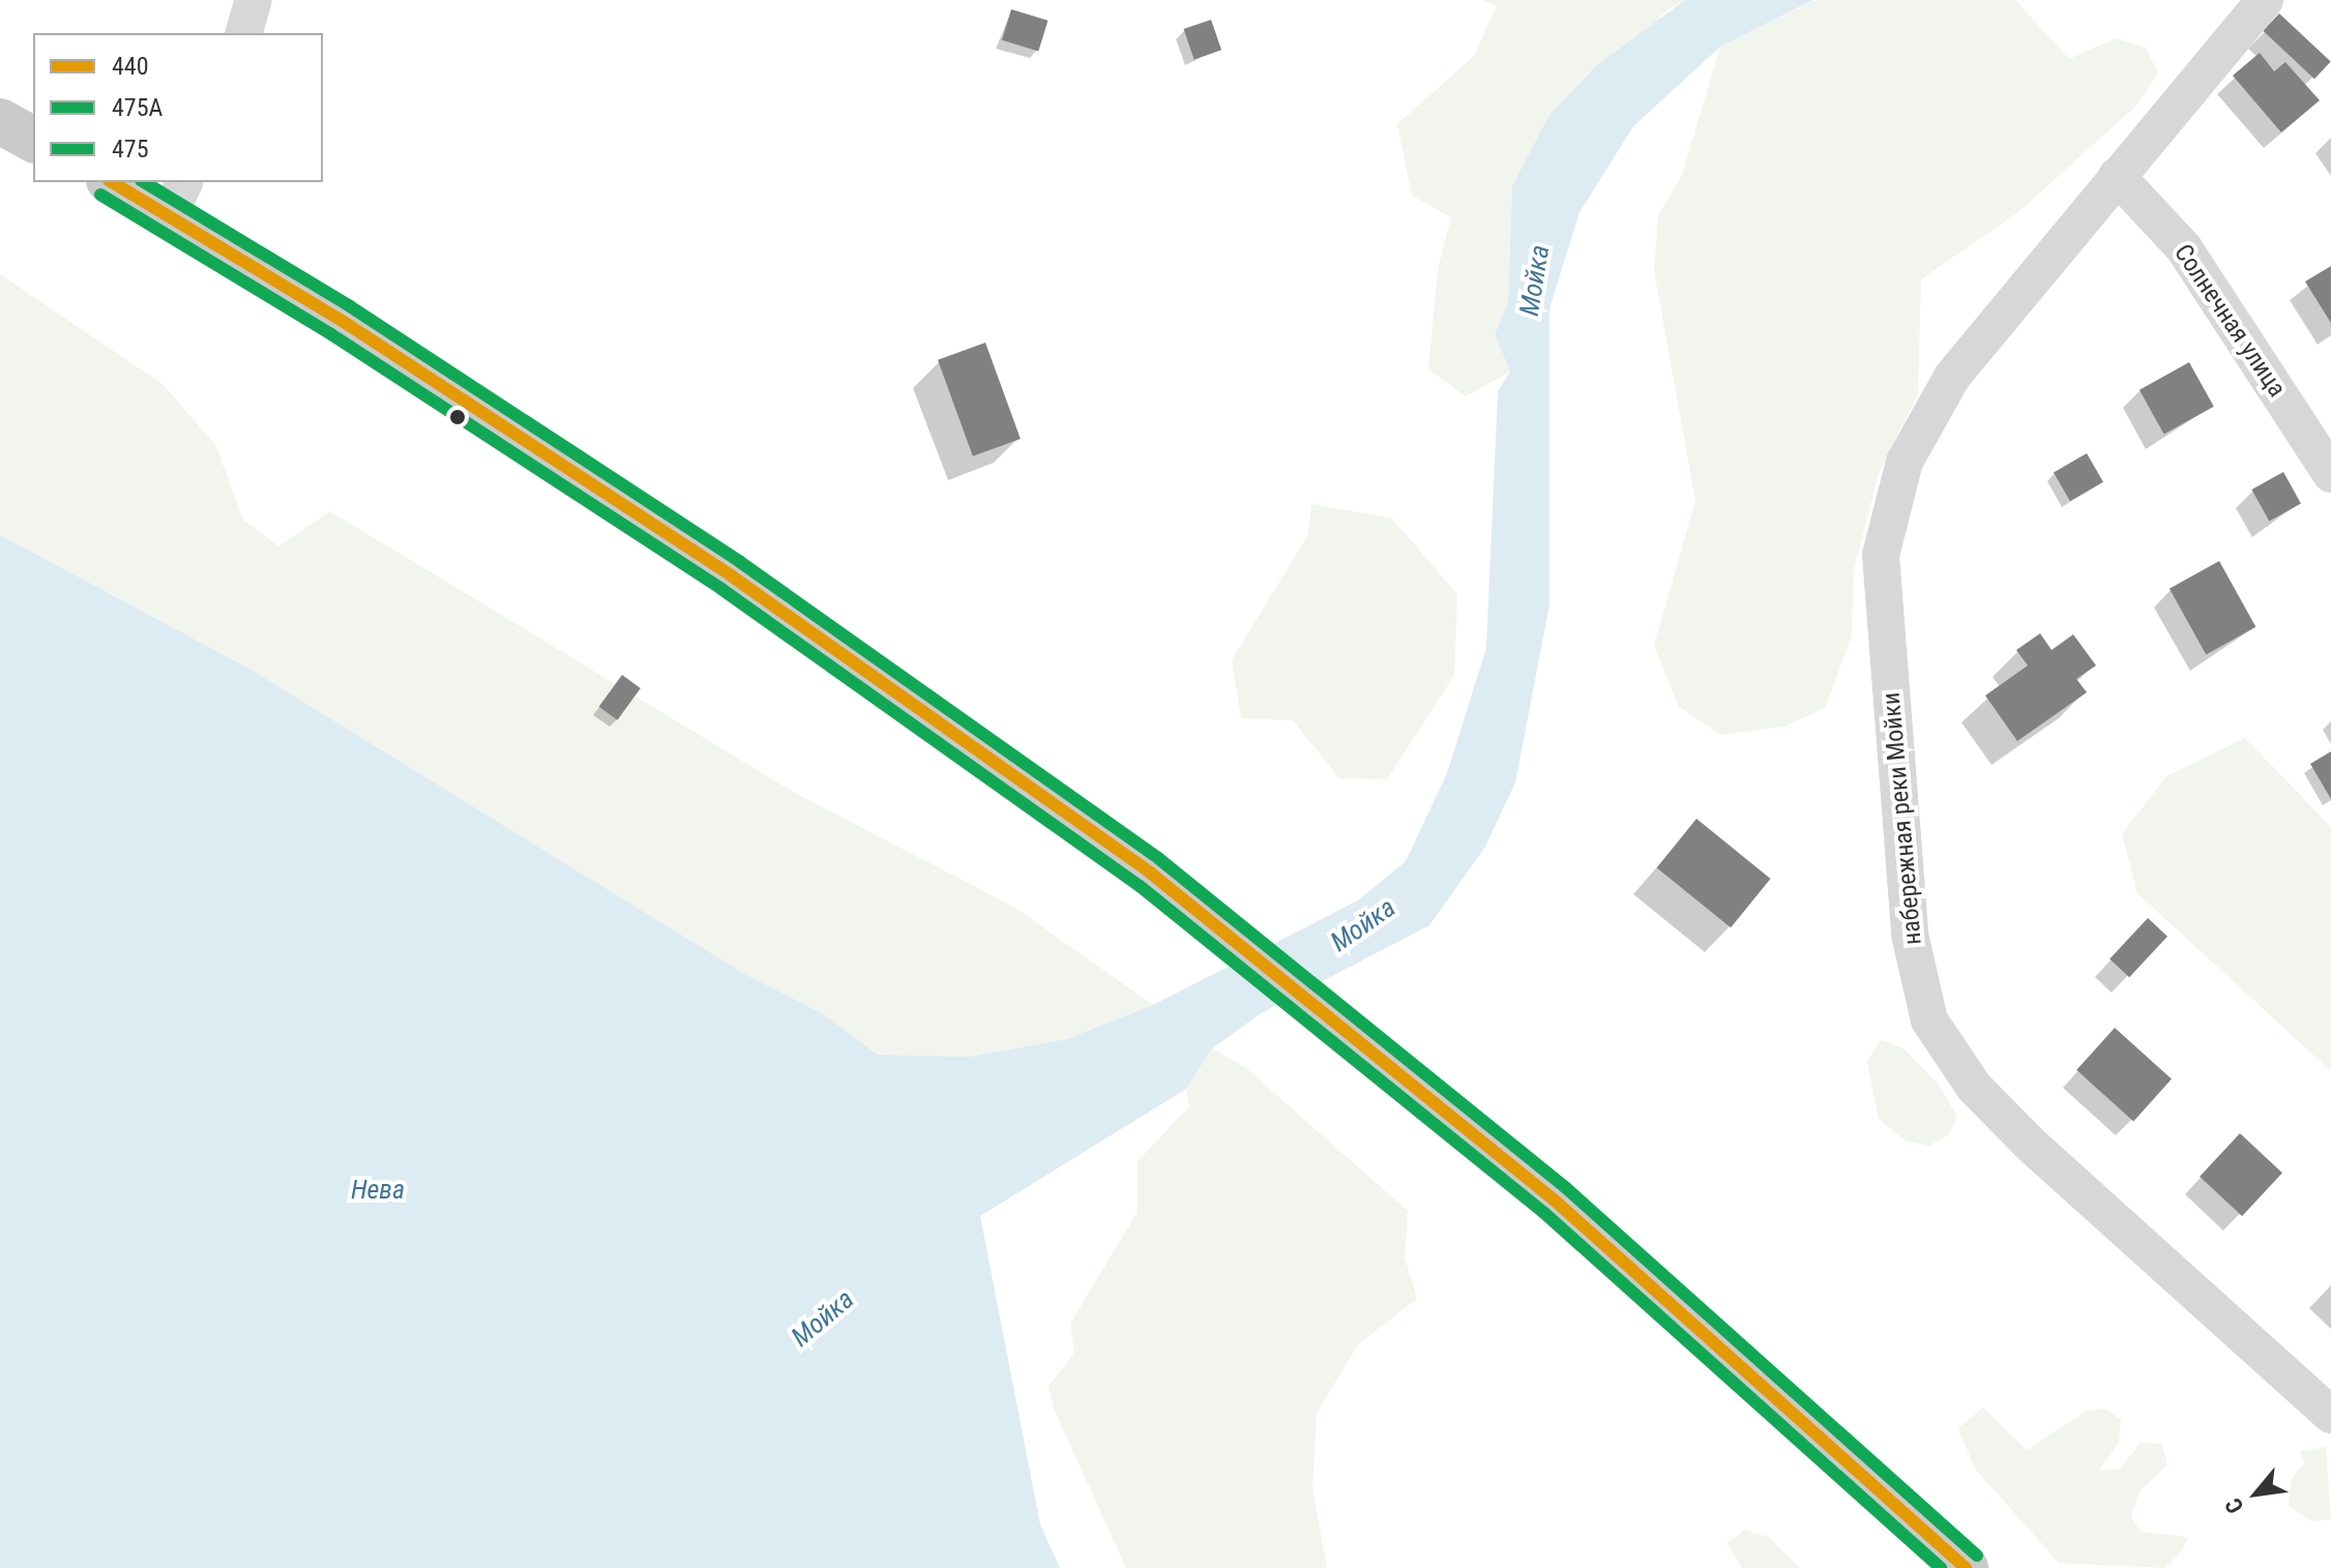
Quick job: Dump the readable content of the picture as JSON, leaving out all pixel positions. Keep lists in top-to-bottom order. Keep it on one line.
{"streets":{"street":["Солнечная улица","набережная реки Мойки"]},"crossings":[["Солнечная улица","набережная реки Мойки"]],"water":["Мойка","Нева"],"lines":["transit line 440","transit line 475","transit line 475А"],"legend":["440","475А","475"],"north":"bottom left"}
